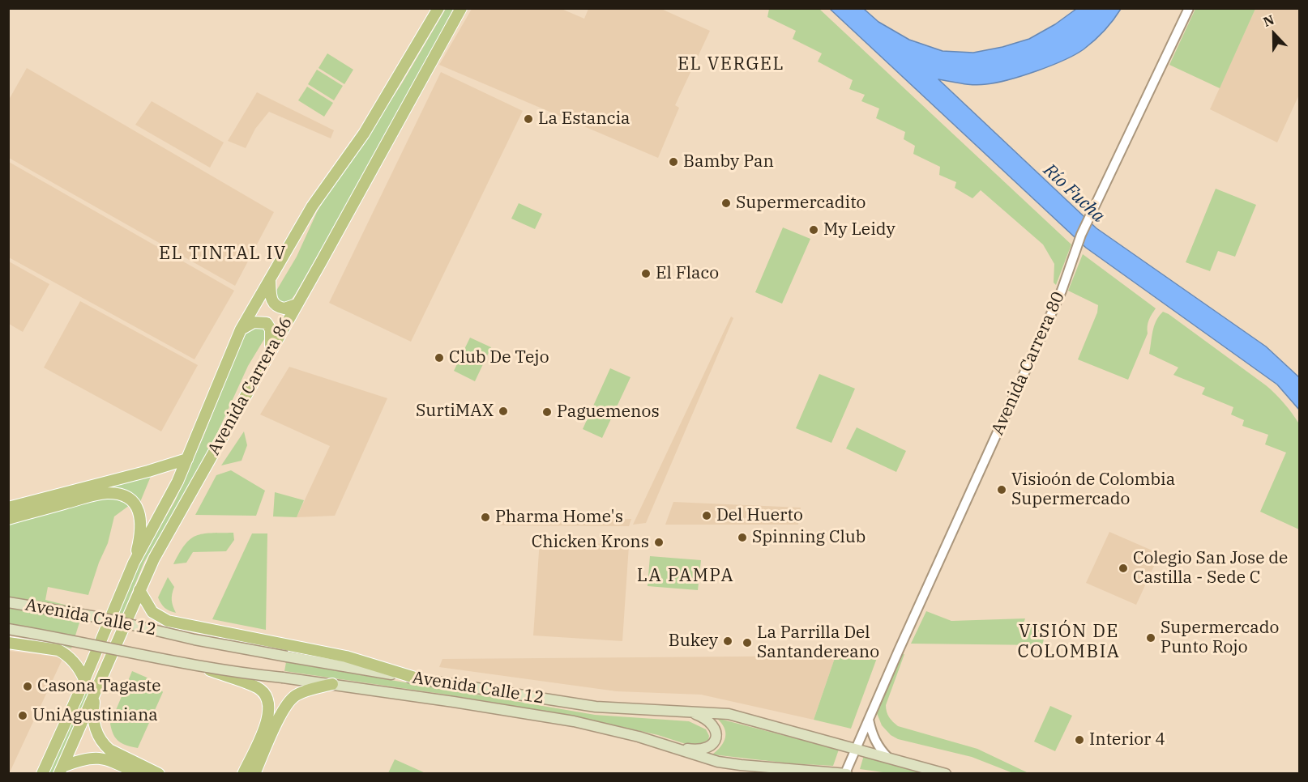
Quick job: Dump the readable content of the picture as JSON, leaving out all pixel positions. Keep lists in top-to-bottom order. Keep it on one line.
{"streets":{"main road":["Avenida Carrera 86","Avenida Calle 12"],"street":["Avenida Carrera 80"]},"crossings":[["Avenida Carrera 80","Avenida Calle 12"]],"districts":["EL VERGEL","EL TINTAL IV","LA PAMPA","VISIÓN DE COLOMBIA"],"water":["Río Fucha"],"places":["La Estancia","Bamby Pan","Supermercadito","My Leidy","El Flaco","Club De Tejo","SurtiMAX","Paguemenos","Visioón de Colombia Supermercado","Del Huerto","Pharma Home's","Spinning Club","Chicken Krons","Colegio San Jose de Castilla - Sede C","Supermercado Punto Rojo","Bukey","La Parrilla Del Santandereano","Casona Tagaste","UniAgustiniana","Interior 4"],"north":"top"}
